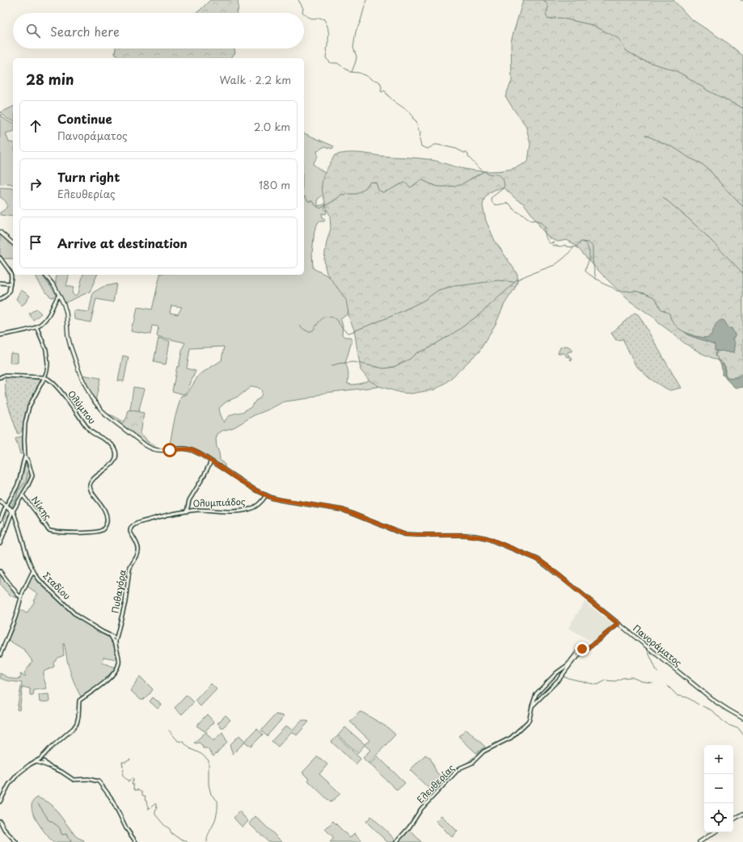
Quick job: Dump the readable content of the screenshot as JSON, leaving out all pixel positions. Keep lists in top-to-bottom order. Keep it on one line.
{"streets":{"main road":["Πανοράματος"],"street":["Ολύμπου","Ολυμπιάδος","Νίκης","Σταδίου","Πυθαγόρα","Ελευθερίας"]},"crossings":[["Ολύμπου","Νίκης"],["Ολυμπιάδος","Πυθαγόρα"],["Ολυμπιάδος","Πανοράματος"],["Σταδίου","Πυθαγόρα"],["Πανοράματος","Ελευθερίας"]],"page":{"search":"Search here","heading":["28 min","Walk · 2.2 km"],"list":[["Continue","Πανοράματος","2.0 km"],["Turn right","Ελευθερίας","180 m"],"Arrive at destination"],"map_buttons":["+","−"]}}
